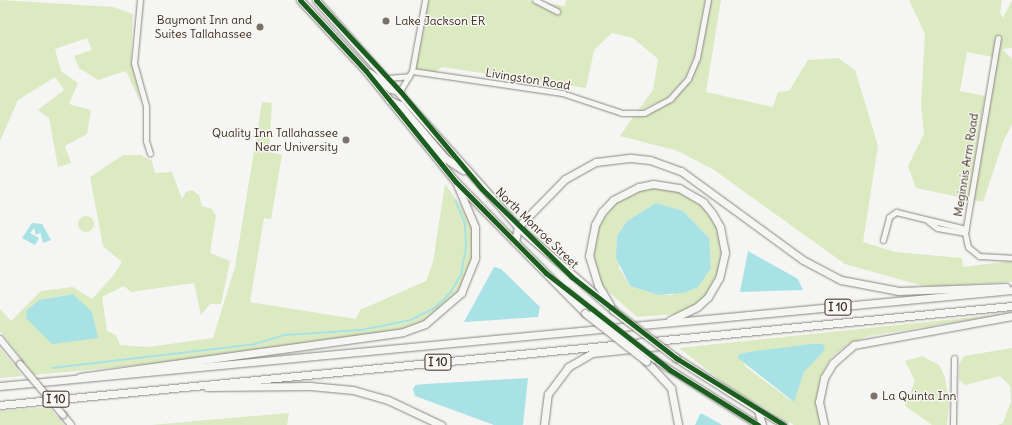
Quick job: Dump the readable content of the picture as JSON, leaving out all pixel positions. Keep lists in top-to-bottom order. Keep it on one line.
{"streets":{"highway":["North Monroe Street","I 10"],"street":["Livingston Road","Meginnis Arm Road"]},"places":["Lake Jackson ER","Baymont Inn and Suites Tallahassee","Quality Inn Tallahassee Near University","La Quinta Inn"]}
